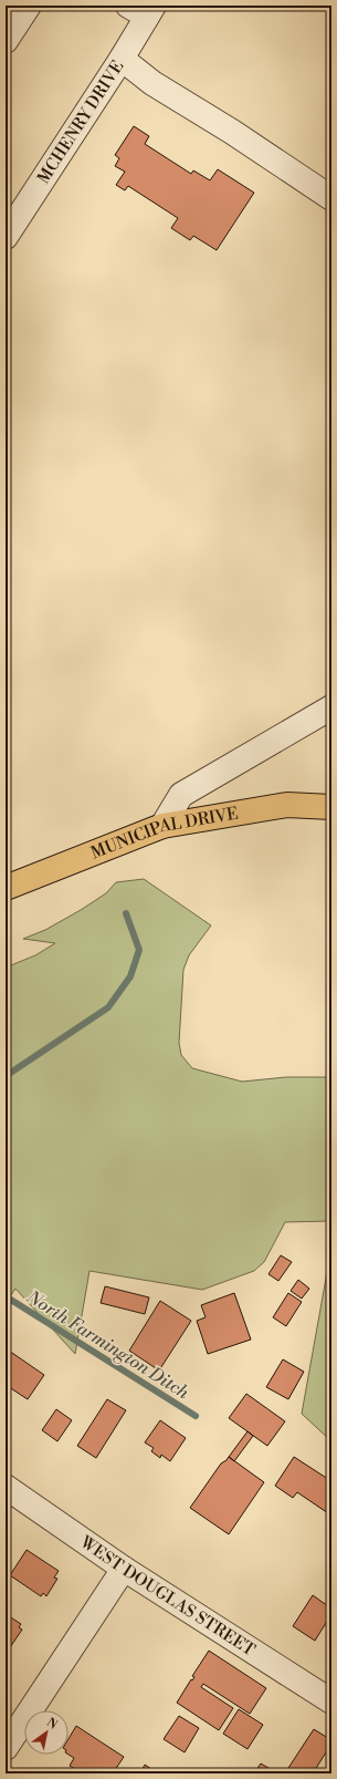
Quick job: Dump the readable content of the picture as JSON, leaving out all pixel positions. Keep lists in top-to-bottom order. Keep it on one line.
{"streets":{"main road":["MUNICIPAL DRIVE"],"street":["MCHENRY DRIVE","WEST DOUGLAS STREET"]},"water":["North Farmington Ditch"],"north":"top right"}
